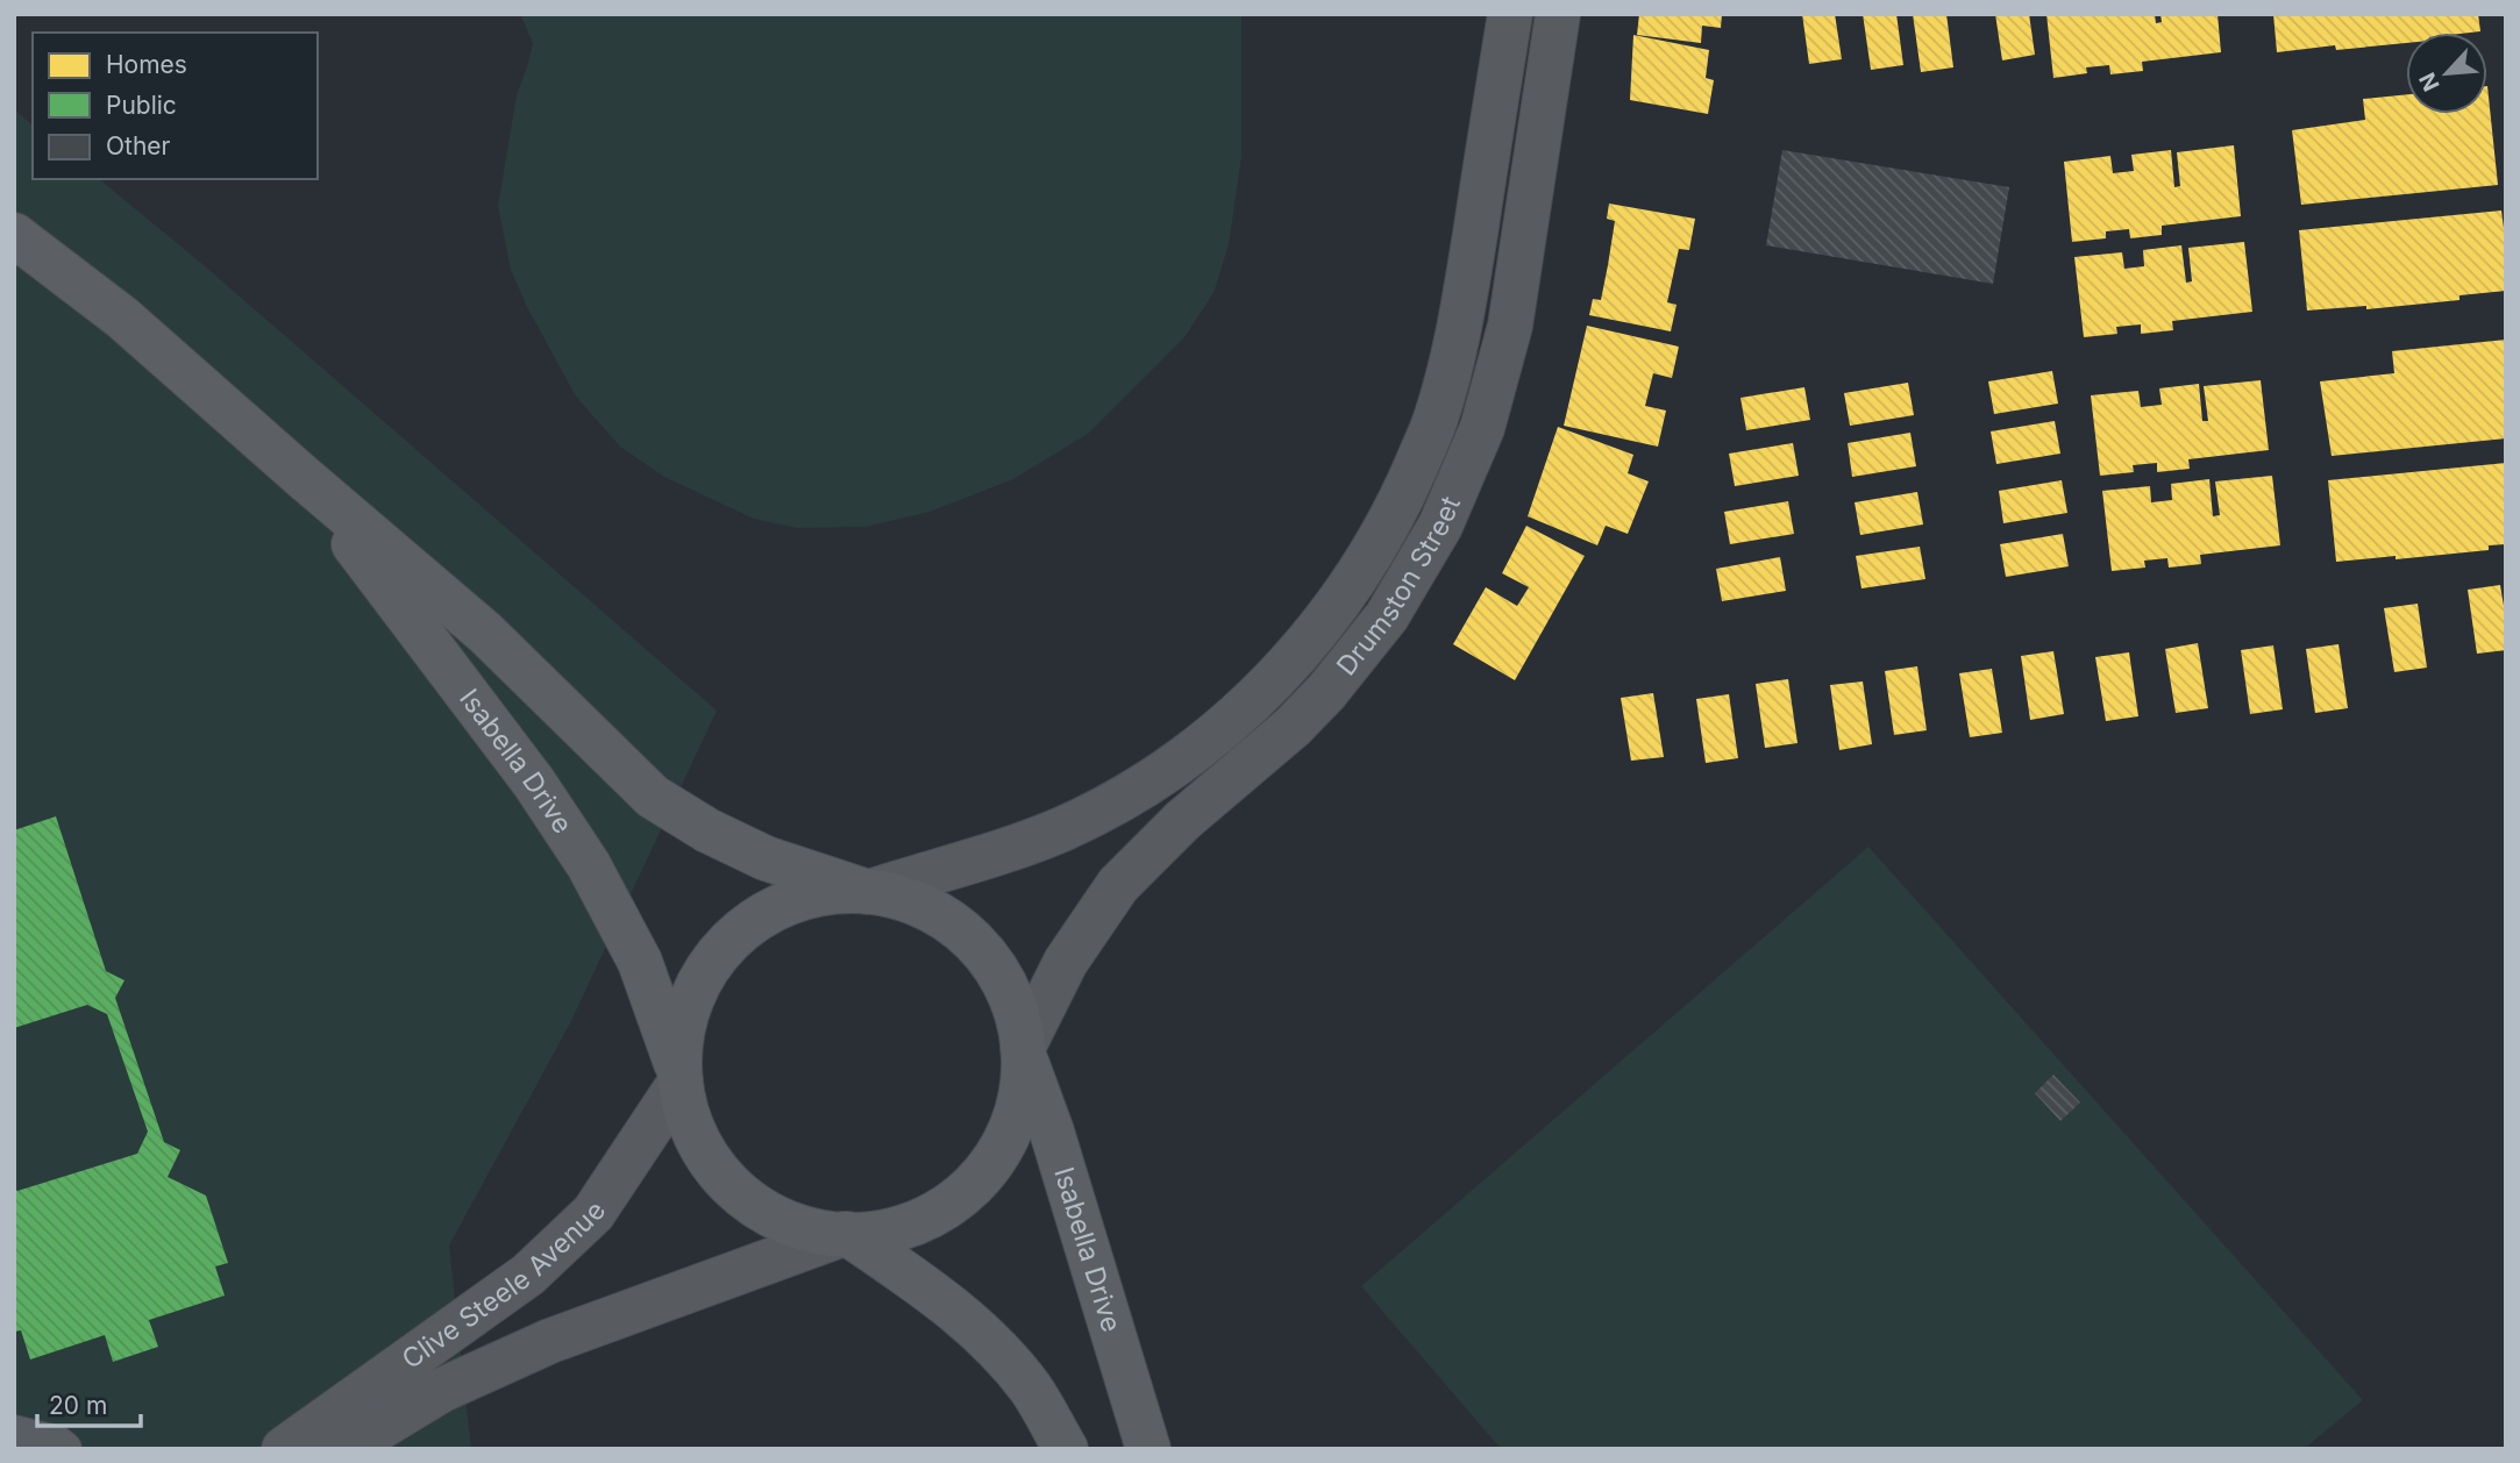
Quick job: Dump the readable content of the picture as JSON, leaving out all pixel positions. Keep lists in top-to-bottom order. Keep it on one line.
{"streets":{"main road":["Isabella Drive"],"street":["Drumston Street","Clive Steele Avenue"]},"crossings":[["Drumston Street","Isabella Drive"],["Isabella Drive","Clive Steele Avenue"]],"legend":["Homes","Public","Other"],"scale_bar":"20 m","north":"bottom left"}
